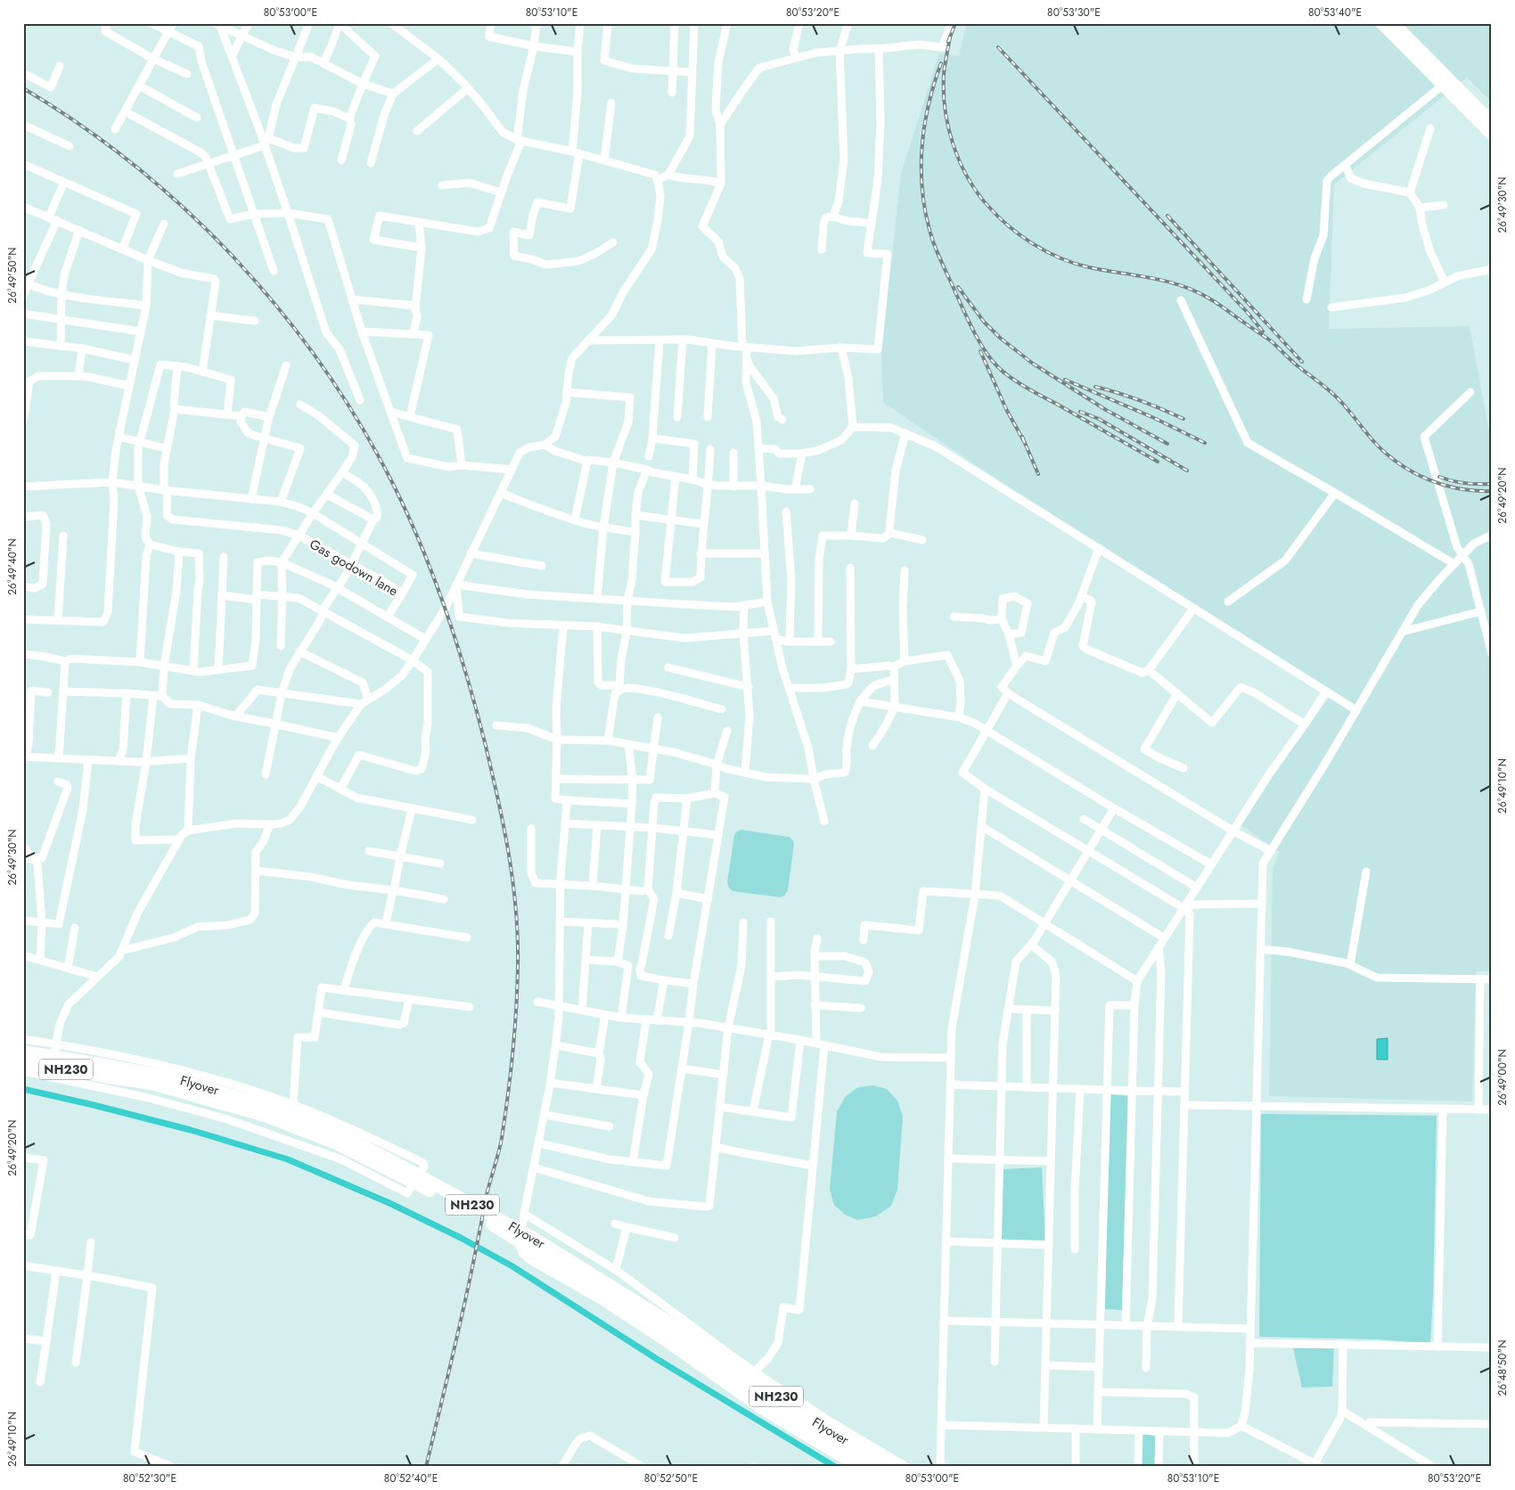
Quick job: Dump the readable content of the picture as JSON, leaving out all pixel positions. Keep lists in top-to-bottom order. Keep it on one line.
{"streets":{"highway":["NH230","Flyover"],"street":["Gas godown lane"]},"crossings":[["NH230","Flyover"]],"coordinates":["80°53'00\"E","80°53'10\"E","80°53'20\"E","80°53'30\"E","80°53'40\"E","26°49'30\"N","26°49'50\"N","26°49'20\"N","26°49'40\"N","26°49'10\"N","26°49'00\"N","26°48'50\"N","80°52'30\"E","80°52'40\"E","80°52'50\"E"]}
